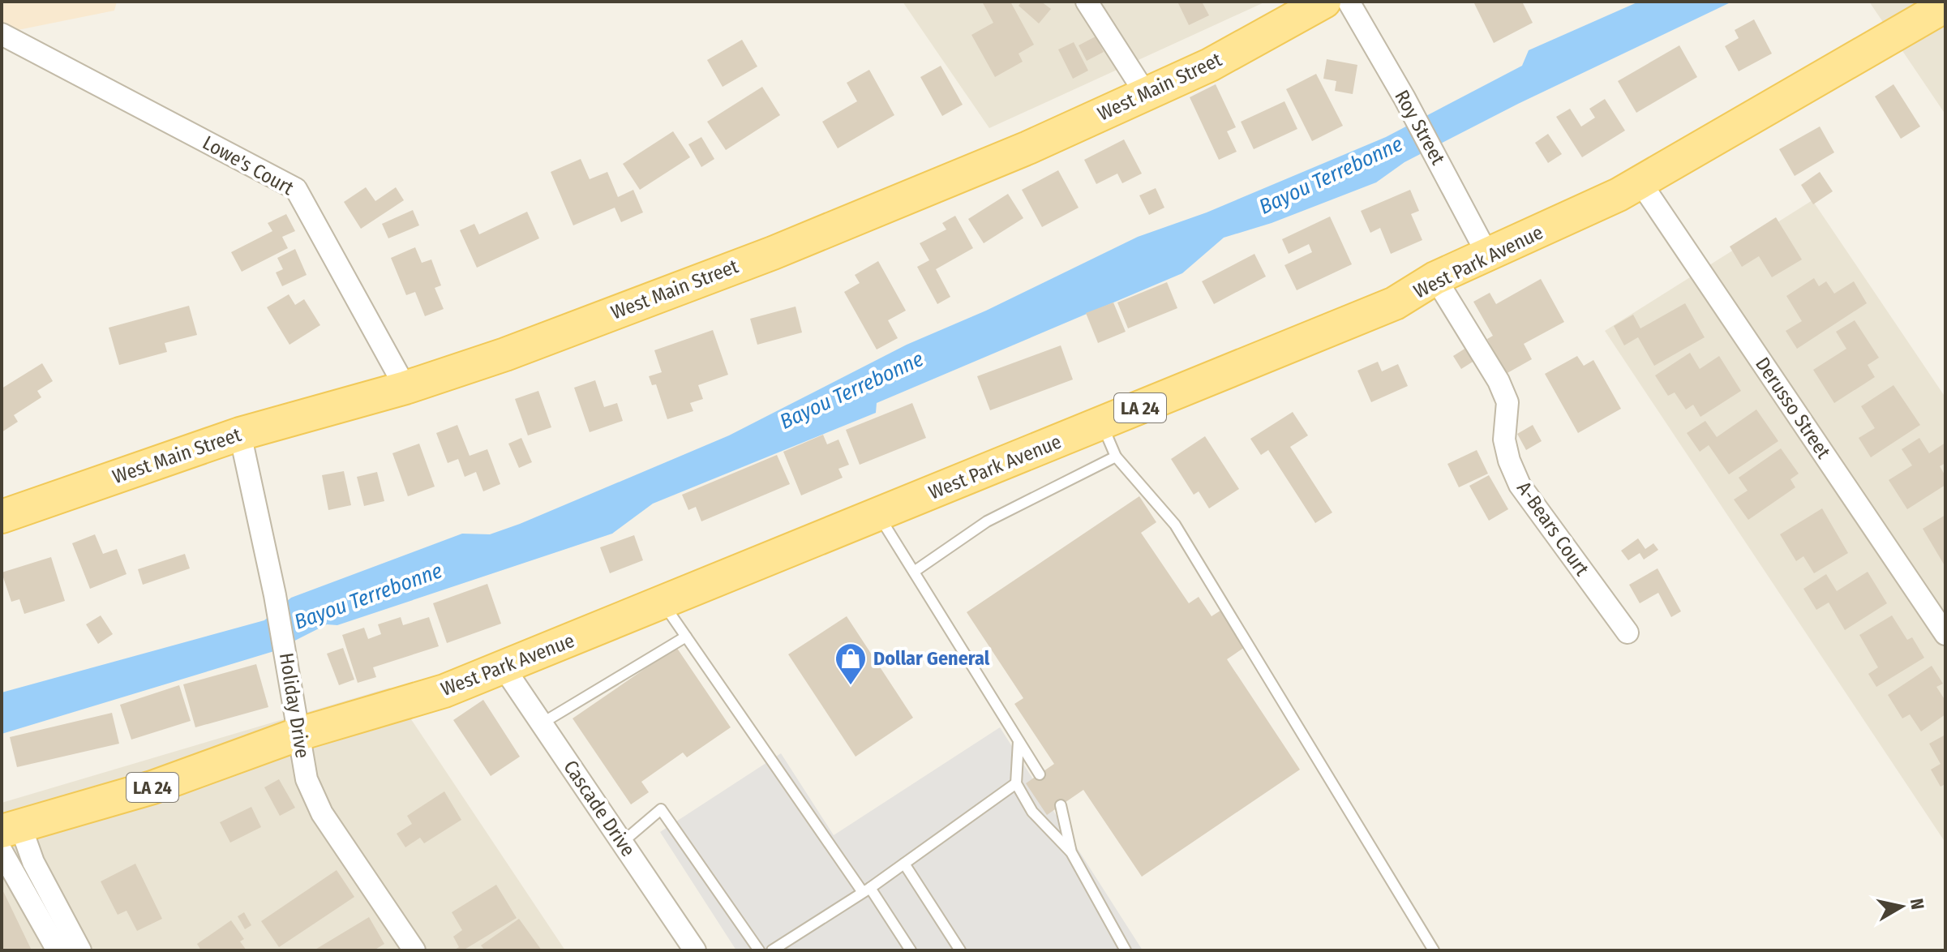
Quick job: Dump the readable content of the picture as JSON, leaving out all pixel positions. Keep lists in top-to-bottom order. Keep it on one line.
{"streets":{"main road":["West Main Street","West Park Avenue","LA 24"],"street":["Roy Street","Lowe's Court","Derusso Street","A-Bears Court","Holiday Drive","Cascade Drive"]},"crossings":[["West Main Street","Lowe's Court"],["West Main Street","Holiday Drive"],["Roy Street","West Park Avenue"],["West Park Avenue","Derusso Street"],["West Park Avenue","A-Bears Court"],["West Park Avenue","Holiday Drive"],["West Park Avenue","Cascade Drive"]],"water":["Bayou Terrebonne"],"places":{"shop":["Dollar General"]},"north":"right"}
